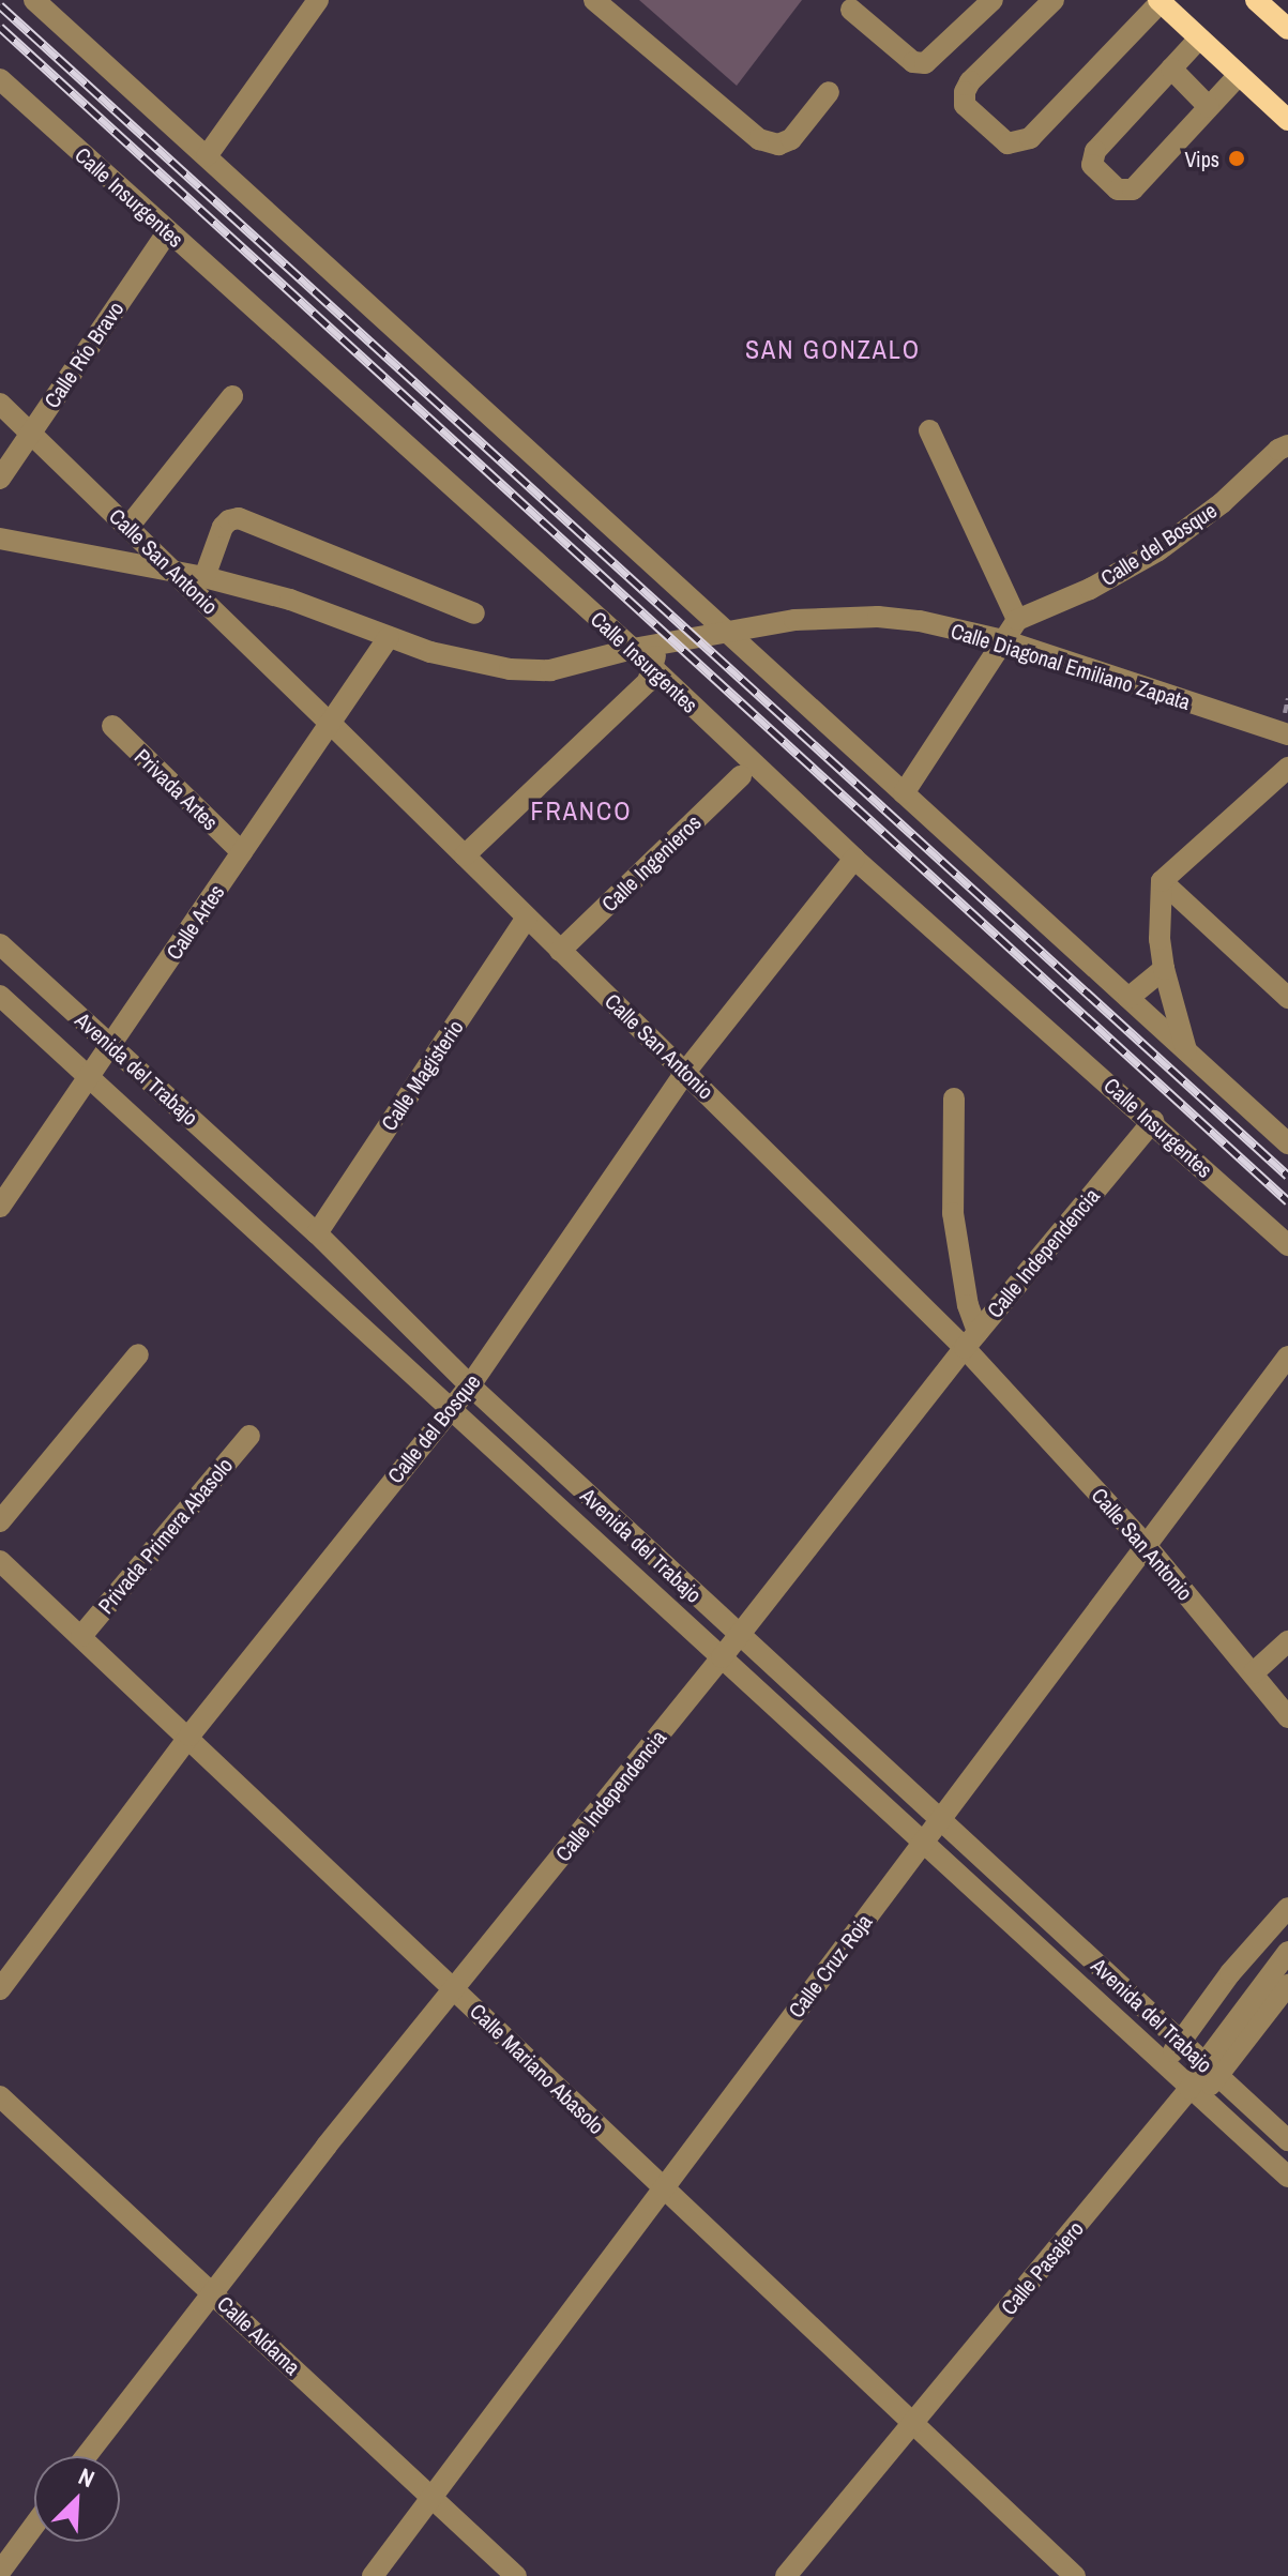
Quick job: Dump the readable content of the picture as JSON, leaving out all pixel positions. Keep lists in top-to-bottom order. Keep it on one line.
{"streets":{"street":["Calle Insurgentes","Calle Río Bravo","Calle del Bosque","Calle San Antonio","Calle Diagonal Emiliano Zapata","Privada Artes","Calle Ingenieros","Calle Artes","Avenida del Trabajo","Calle Magisterio","Calle Independencia","Privada Primera Abasolo","Calle Cruz Roja","Calle Mariano Abasolo","Calle Pasajero","Calle Aldama"]},"crossings":[["Calle Insurgentes","Calle Río Bravo"],["Calle Insurgentes","Calle del Bosque"],["Calle Insurgentes","Calle Diagonal Emiliano Zapata"],["Calle Insurgentes","Calle Independencia"],["Calle Río Bravo","Calle San Antonio"],["Calle del Bosque","Calle San Antonio"],["Calle del Bosque","Avenida del Trabajo"],["Calle del Bosque","Calle Mariano Abasolo"],["Calle San Antonio","Calle Diagonal Emiliano Zapata"],["Calle San Antonio","Calle Ingenieros"],["Calle San Antonio","Calle Artes"],["Calle San Antonio","Calle Magisterio"],["Calle San Antonio","Calle Independencia"],["Calle San Antonio","Calle Cruz Roja"],["Calle Diagonal Emiliano Zapata","Calle Artes"],["Privada Artes","Calle Artes"],["Calle Artes","Avenida del Trabajo"],["Avenida del Trabajo","Calle Magisterio"],["Avenida del Trabajo","Calle Independencia"],["Avenida del Trabajo","Calle Cruz Roja"],["Avenida del Trabajo","Calle Pasajero"],["Calle Independencia","Calle Mariano Abasolo"],["Calle Independencia","Calle Aldama"],["Privada Primera Abasolo","Calle Mariano Abasolo"],["Calle Cruz Roja","Calle Mariano Abasolo"],["Calle Cruz Roja","Calle Aldama"],["Calle Mariano Abasolo","Calle Pasajero"]],"districts":["SAN GONZALO","FRANCO"],"places":["Vips"],"north":"top right"}
